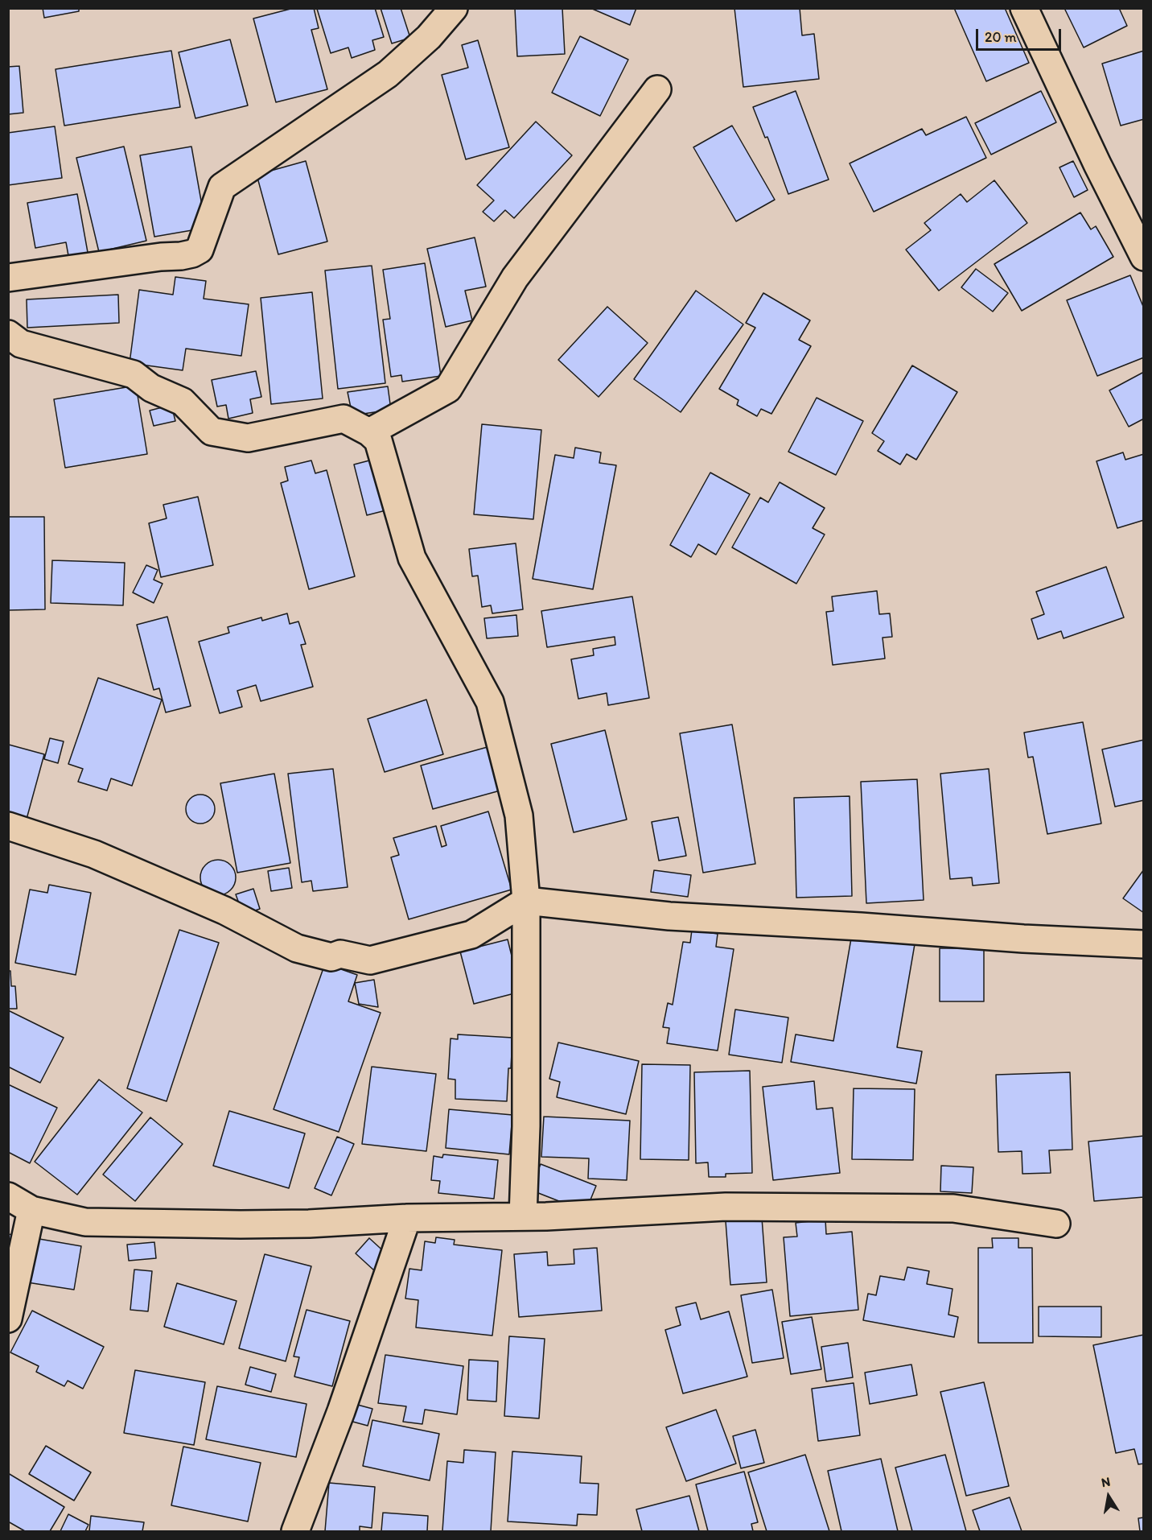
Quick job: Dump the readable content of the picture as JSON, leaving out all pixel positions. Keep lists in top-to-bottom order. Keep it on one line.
{"scale_bar":"20 m","north":"top"}
